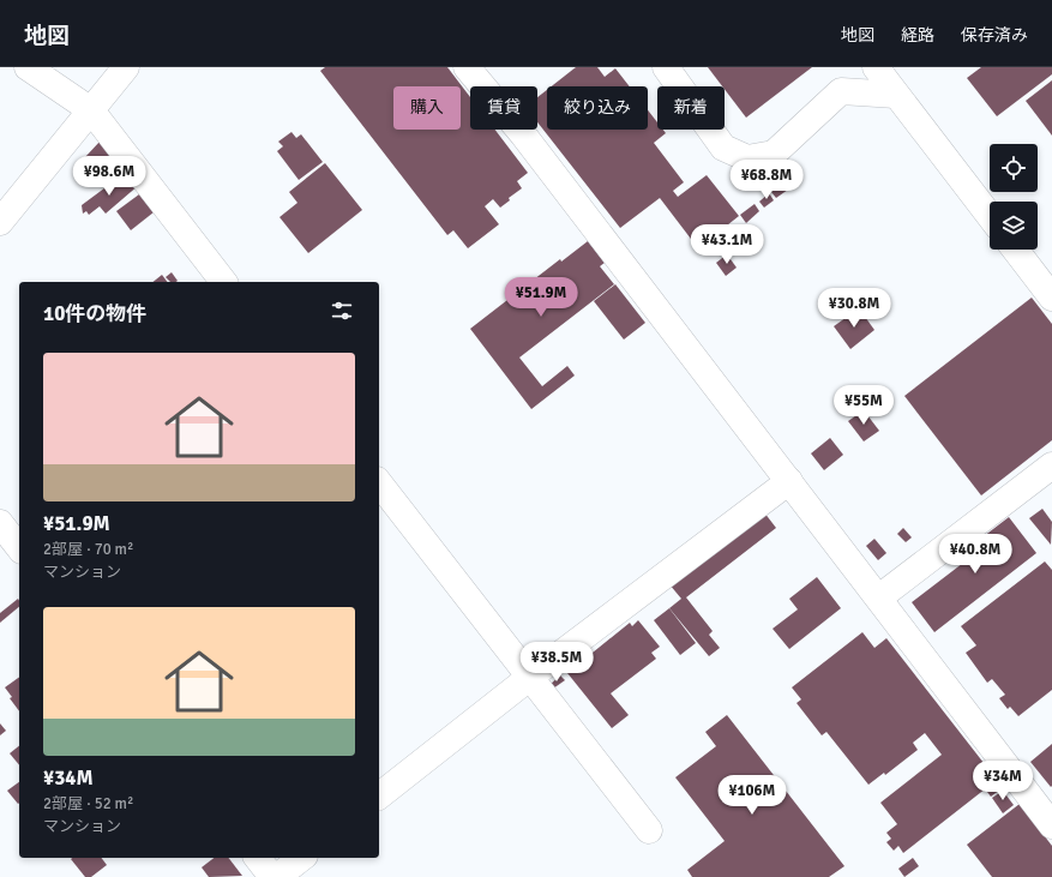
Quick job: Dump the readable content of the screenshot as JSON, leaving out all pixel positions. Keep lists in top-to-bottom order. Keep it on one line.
{"page":{"header":"地図","nav":["地図","経路","保存済み"],"chip":["購入","賃貸","絞り込み","新着"],"price":["¥98.6M","¥68.8M","¥43.1M","¥51.9M","¥30.8M","¥55M","¥40.8M","¥38.5M","¥34M","¥106M"],"heading":"10件の物件","list":[{"name":"¥51.9M","note":"2部屋 · 70 m² · マンション"},{"name":"¥34M","note":"2部屋 · 52 m² · マンション"}]}}
